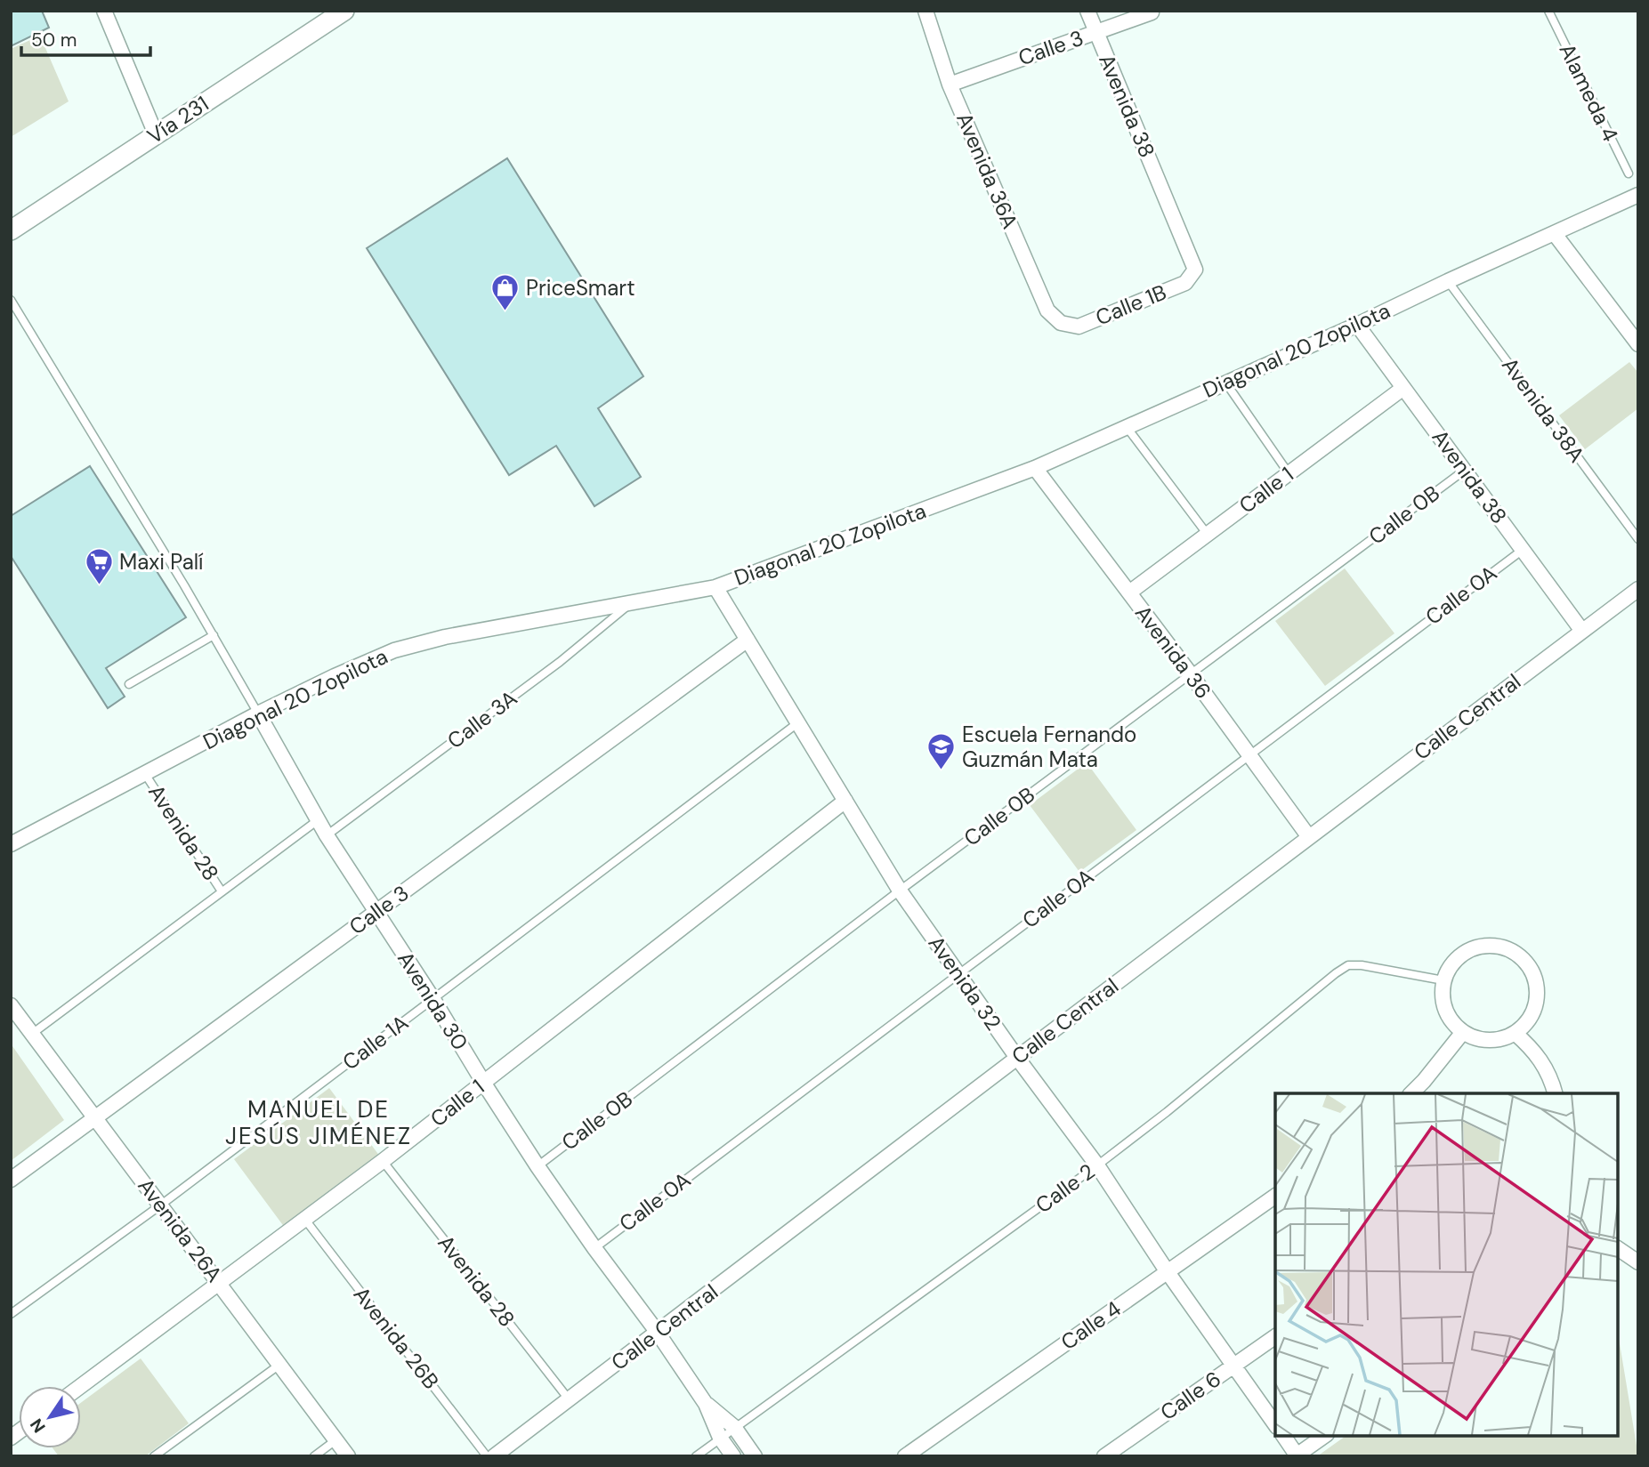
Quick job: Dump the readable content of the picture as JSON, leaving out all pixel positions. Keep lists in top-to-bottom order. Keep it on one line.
{"streets":{"main road":["Vía 231"],"street":["Calle 3","Avenida 38","Avenida 36A","Calle 1B","Diagonal 20 Zopilota","Calle 1","Avenida 36","Calle Central","Avenida 32","Avenida 30","Avenida 26A","Calle 4","Calle 6"],"lane":["Alameda 4","Avenida 38A","Calle 0B","Calle 0A","Calle 3A","Avenida 28","Calle 1A","Calle 2","Avenida 26B"]},"crossings":[["Calle 3","Avenida 38"],["Calle 3","Avenida 36A"],["Calle 3","Avenida 32"],["Calle 3","Avenida 30"],["Calle 3","Avenida 26A"],["Avenida 38","Calle 1B"],["Avenida 38","Diagonal 20 Zopilota"],["Avenida 38","Calle 1"],["Avenida 38","Calle 0B"],["Avenida 38","Calle 0A"],["Avenida 38","Calle Central"],["Avenida 36A","Calle 1B"],["Diagonal 20 Zopilota","Avenida 38A"],["Diagonal 20 Zopilota","Avenida 36"],["Diagonal 20 Zopilota","Calle 3A"],["Diagonal 20 Zopilota","Avenida 28"],["Diagonal 20 Zopilota","Avenida 32"],["Diagonal 20 Zopilota","Avenida 30"],["Calle 1","Avenida 36"],["Calle 1","Avenida 28"],["Calle 1","Avenida 32"],["Calle 1","Avenida 30"],["Calle 1","Avenida 26A"],["Calle 1","Avenida 26B"],["Calle 0B","Avenida 36"],["Calle 0B","Avenida 32"],["Calle 0B","Avenida 30"],["Calle 0A","Avenida 36"],["Calle 0A","Avenida 32"],["Calle 0A","Avenida 30"],["Avenida 36","Calle Central"],["Calle Central","Avenida 28"],["Calle Central","Avenida 32"],["Calle Central","Avenida 30"],["Calle 3A","Avenida 30"],["Avenida 32","Calle 1A"],["Avenida 32","Calle 2"],["Avenida 32","Calle 4"],["Avenida 32","Calle 6"],["Avenida 30","Calle 1A"],["Avenida 30","Calle 2"],["Calle 1A","Avenida 26A"]],"districts":["MANUEL DE JESÚS JIMÉNEZ"],"places":{"shop":["PriceSmart"],"supermarket":["Maxi Palí"],"school or university":["Escuela Fernando Guzmán Mata"]},"scale_bar":"50 m","north":"bottom left"}
